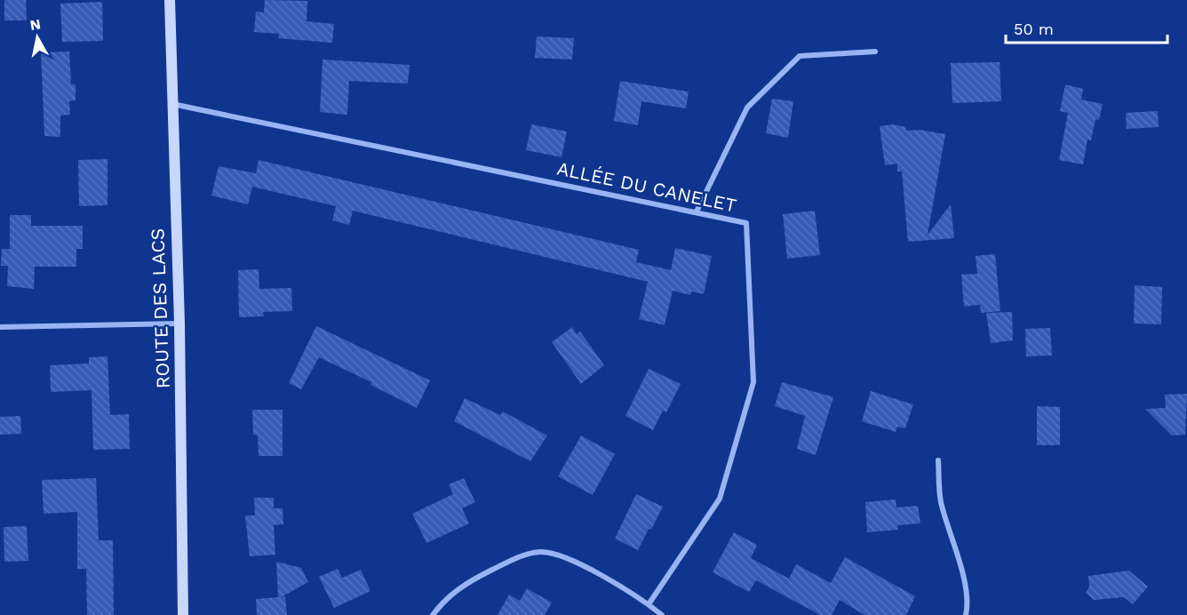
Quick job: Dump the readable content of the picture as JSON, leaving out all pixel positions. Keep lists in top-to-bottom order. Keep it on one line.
{"streets":{"main road":["ROUTE DES LACS"],"street":["ALLÉE DU CANELET"]},"crossings":[["ALLÉE DU CANELET","ROUTE DES LACS"]],"scale_bar":"50 m","north":"top"}
